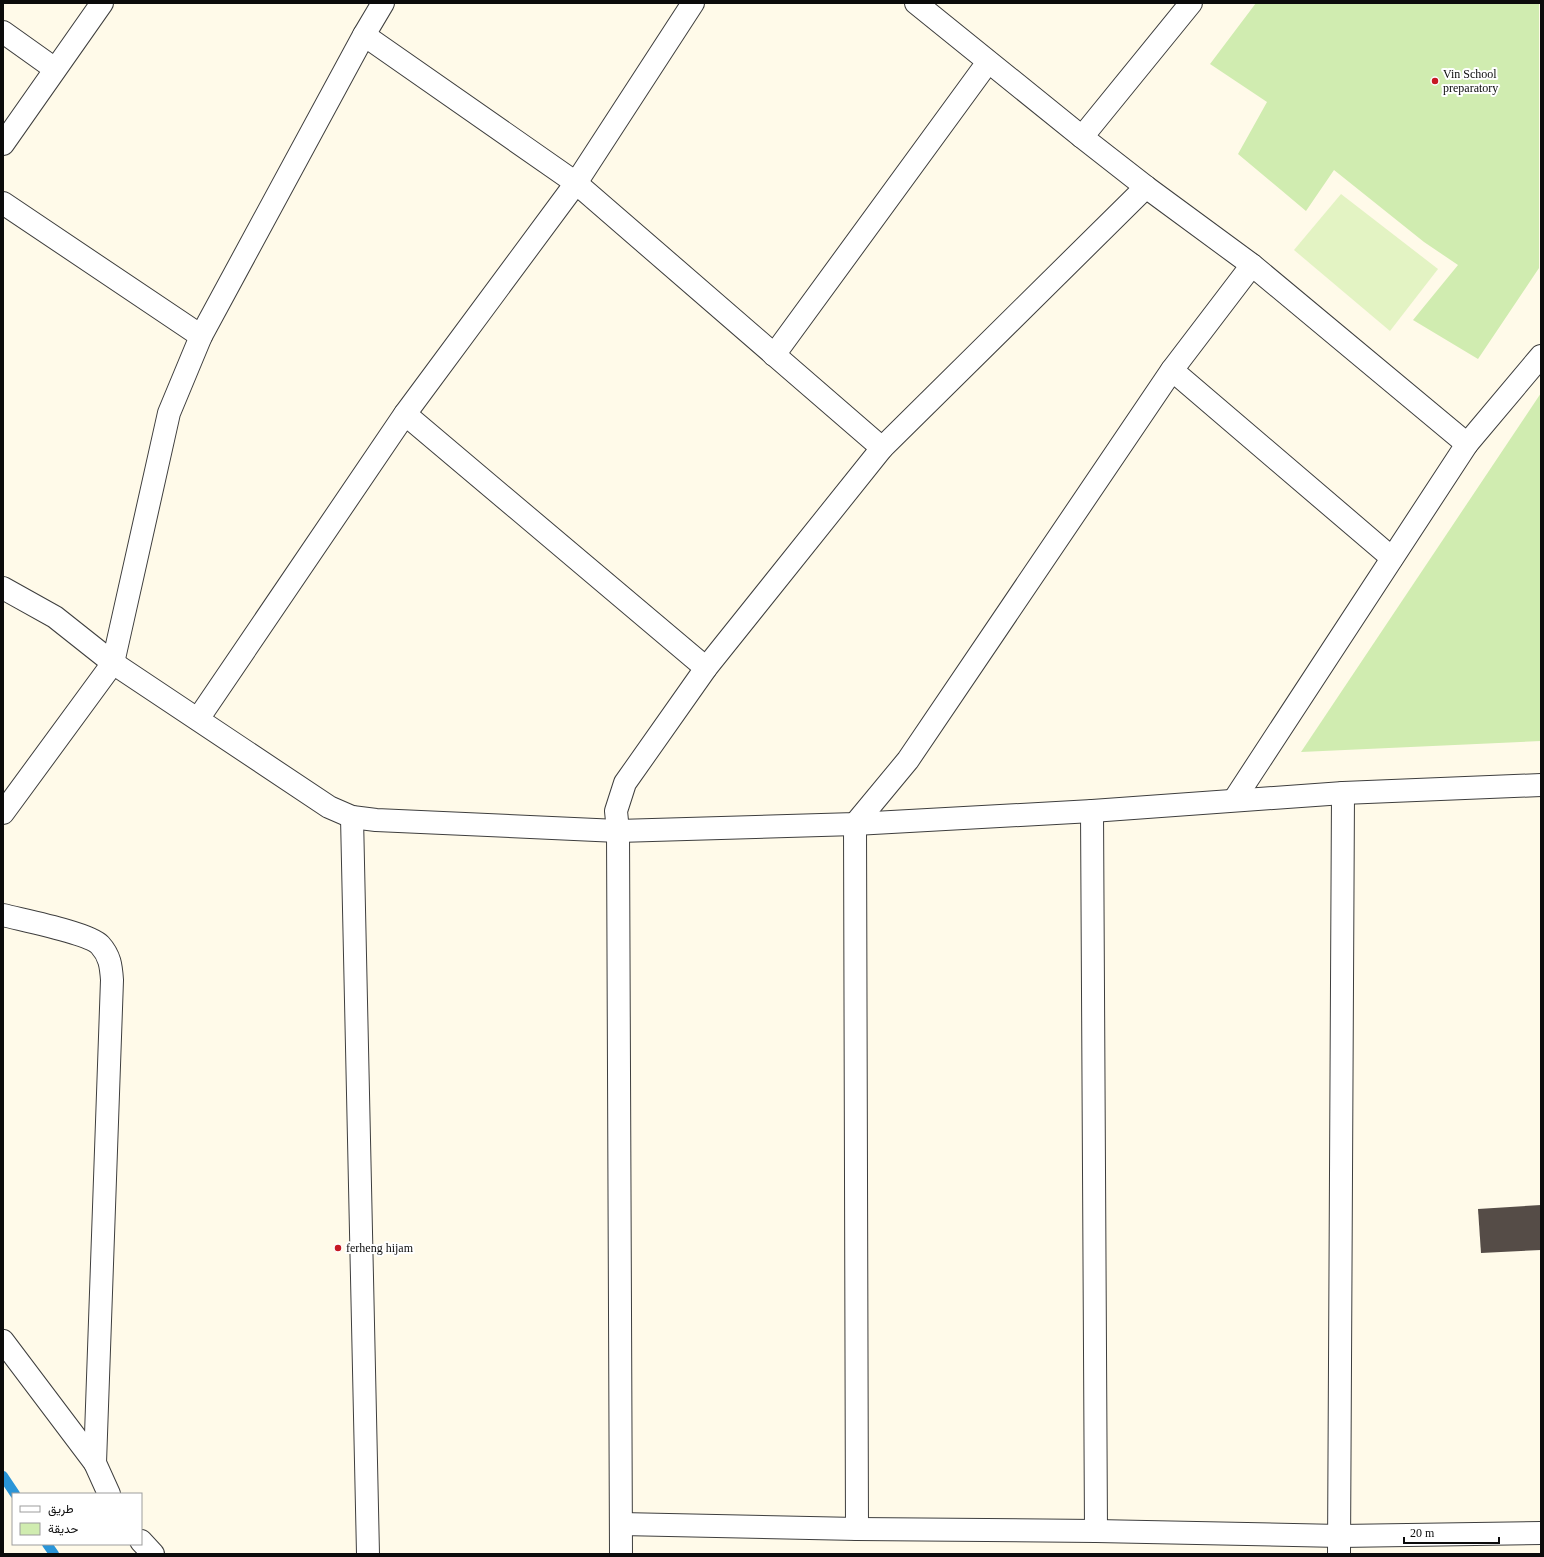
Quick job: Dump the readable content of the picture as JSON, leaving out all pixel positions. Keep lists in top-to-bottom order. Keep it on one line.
{"places":["Vin School preparatory","ferheng hijam"],"legend":["طريق","حديقة"],"scale_bar":"20 m"}
